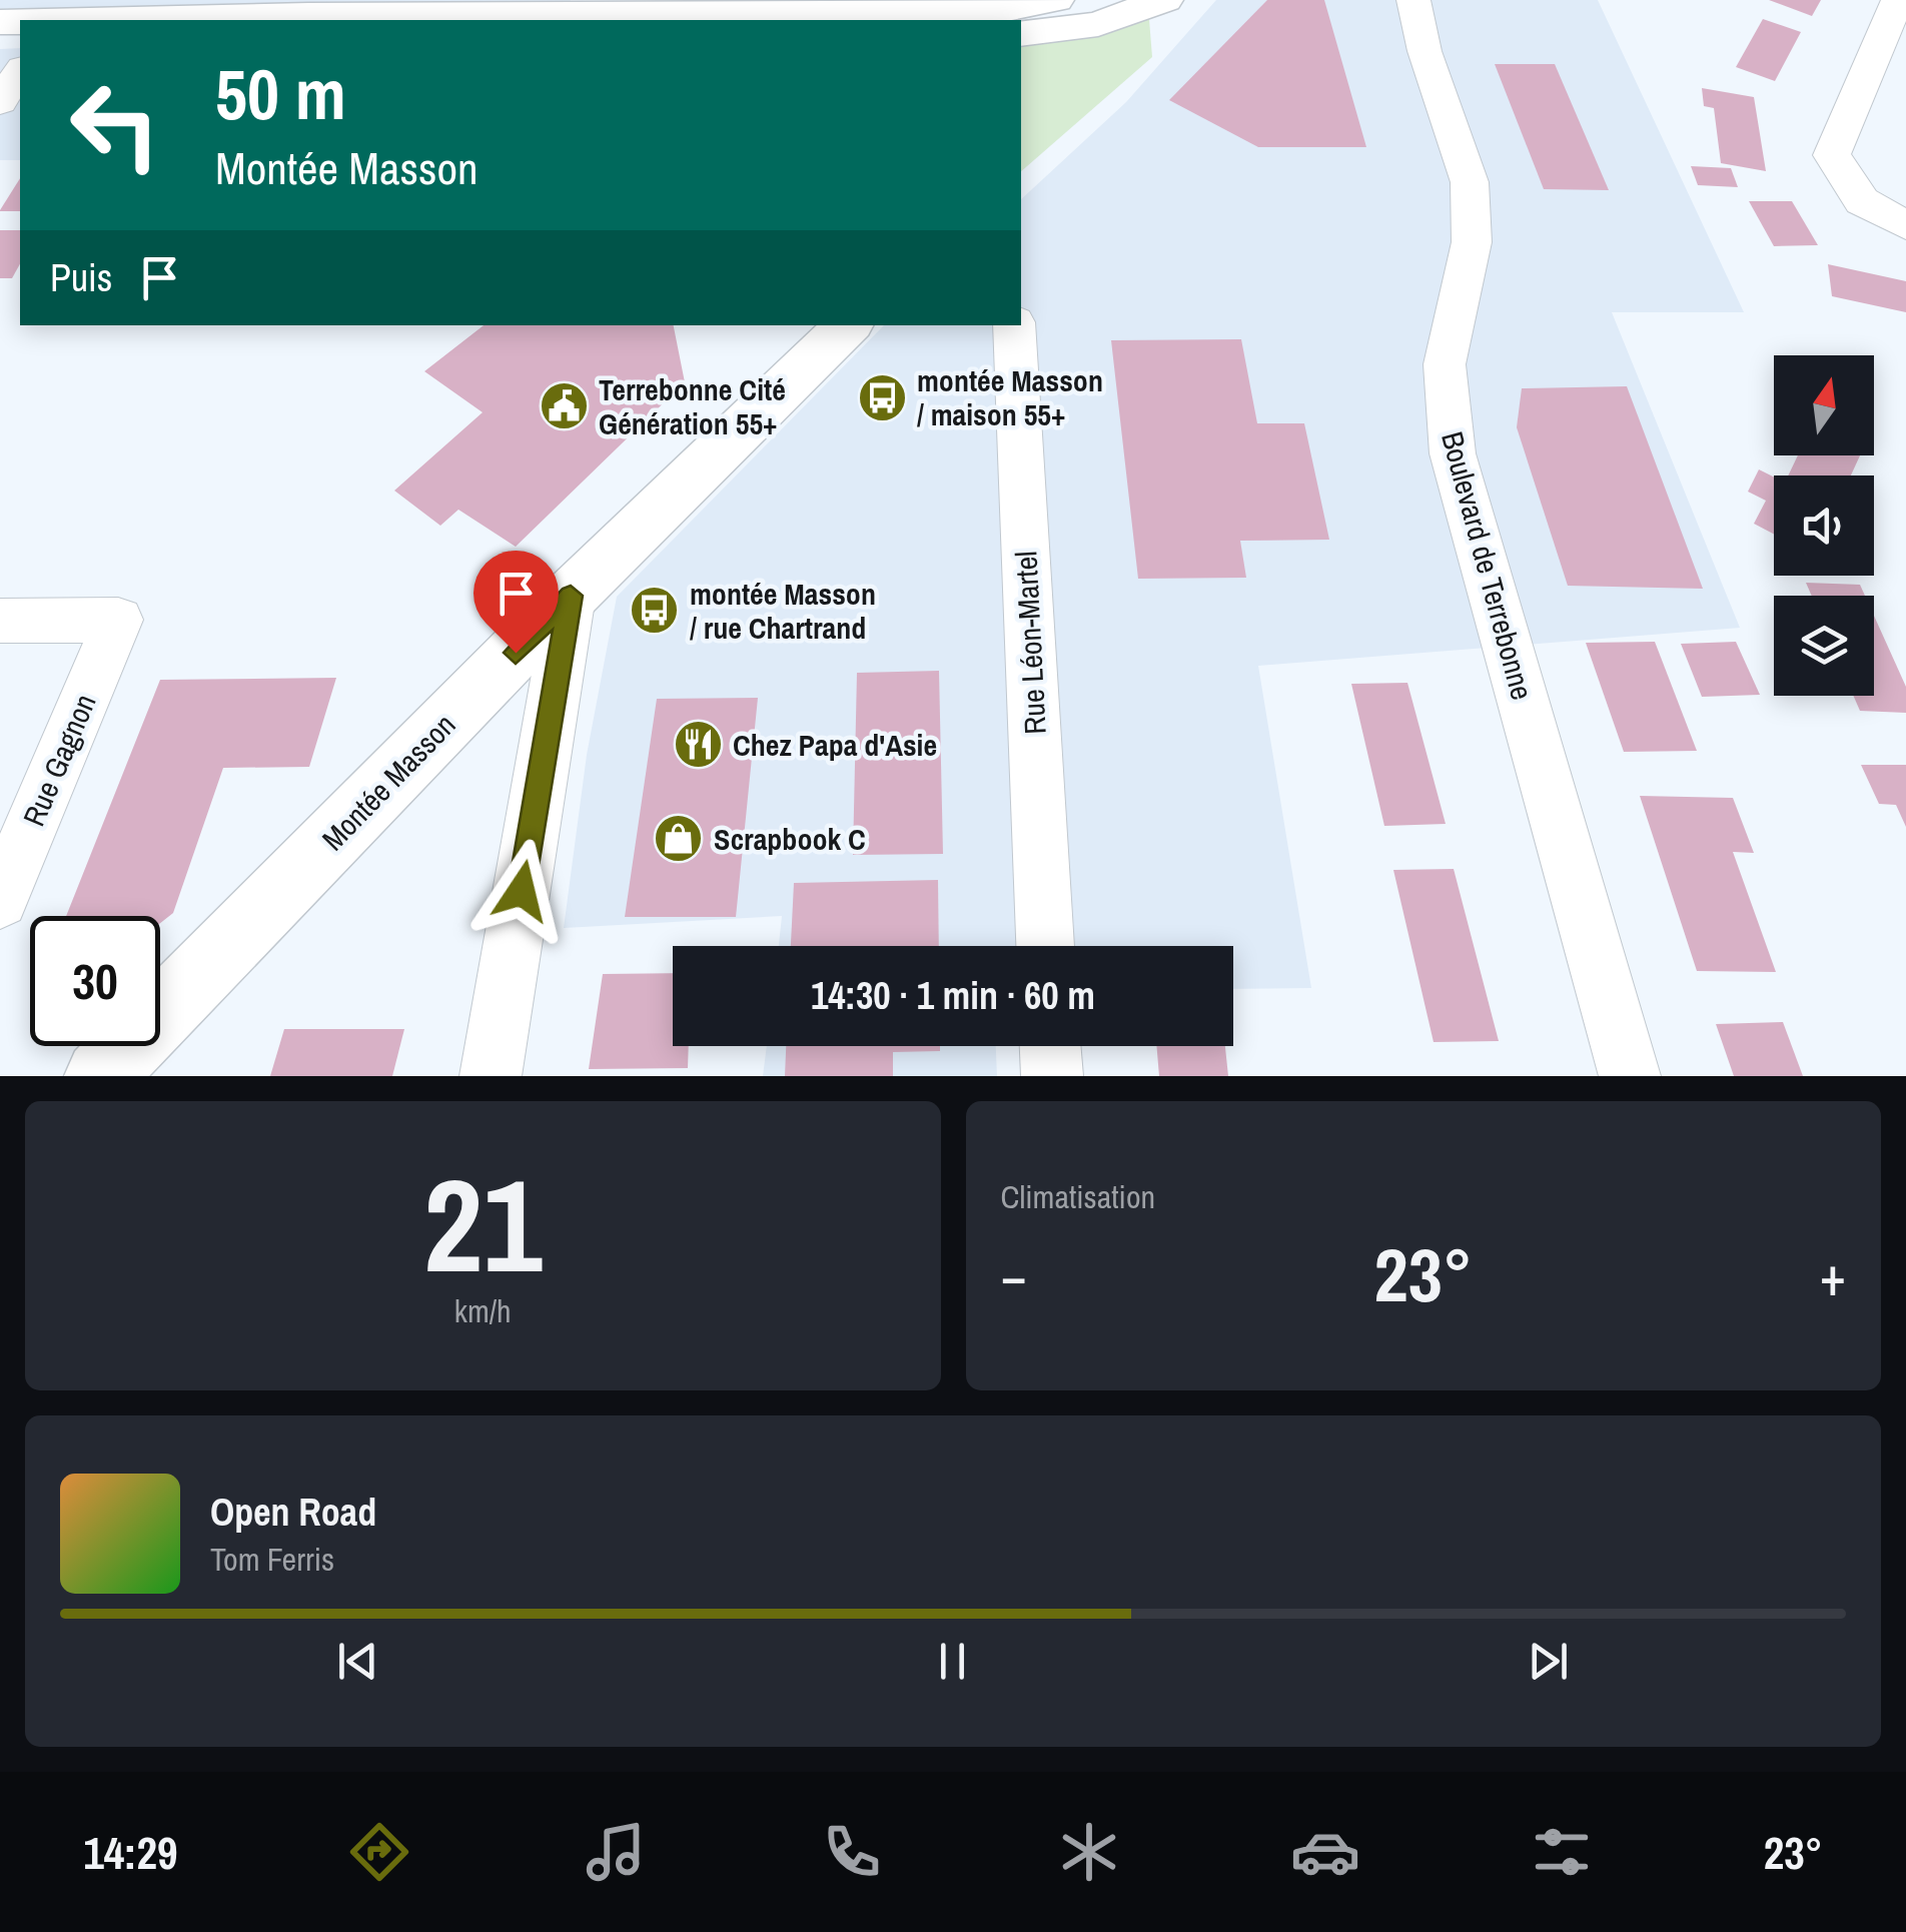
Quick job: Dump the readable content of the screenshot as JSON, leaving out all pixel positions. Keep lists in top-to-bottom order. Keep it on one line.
{"streets":{"main road":["Montée Masson"],"street":["Boulevard de Terrebonne","Rue Léon-Martel","Rue Gagnon"]},"places":{"bus stop":["montée Masson / maison 55+","montée Masson / rue Chartrand"],"public building":["Terrebonne Cité Génération 55+"],"restaurant":["Chez Papa d'Asie"],"shop":["Scrapbook C"]},"north":"top","page":{"turn":["50 m","Montée Masson"],"then":"Puis","limit":"30","trip":"14:30 · 1 min · 60 m","tile":[["21","km/h"],"Climatisation"],"heat":["−","23°","+"],"song":["Open Road","Tom Ferris"],"tabs":["14:29","23°"]}}
